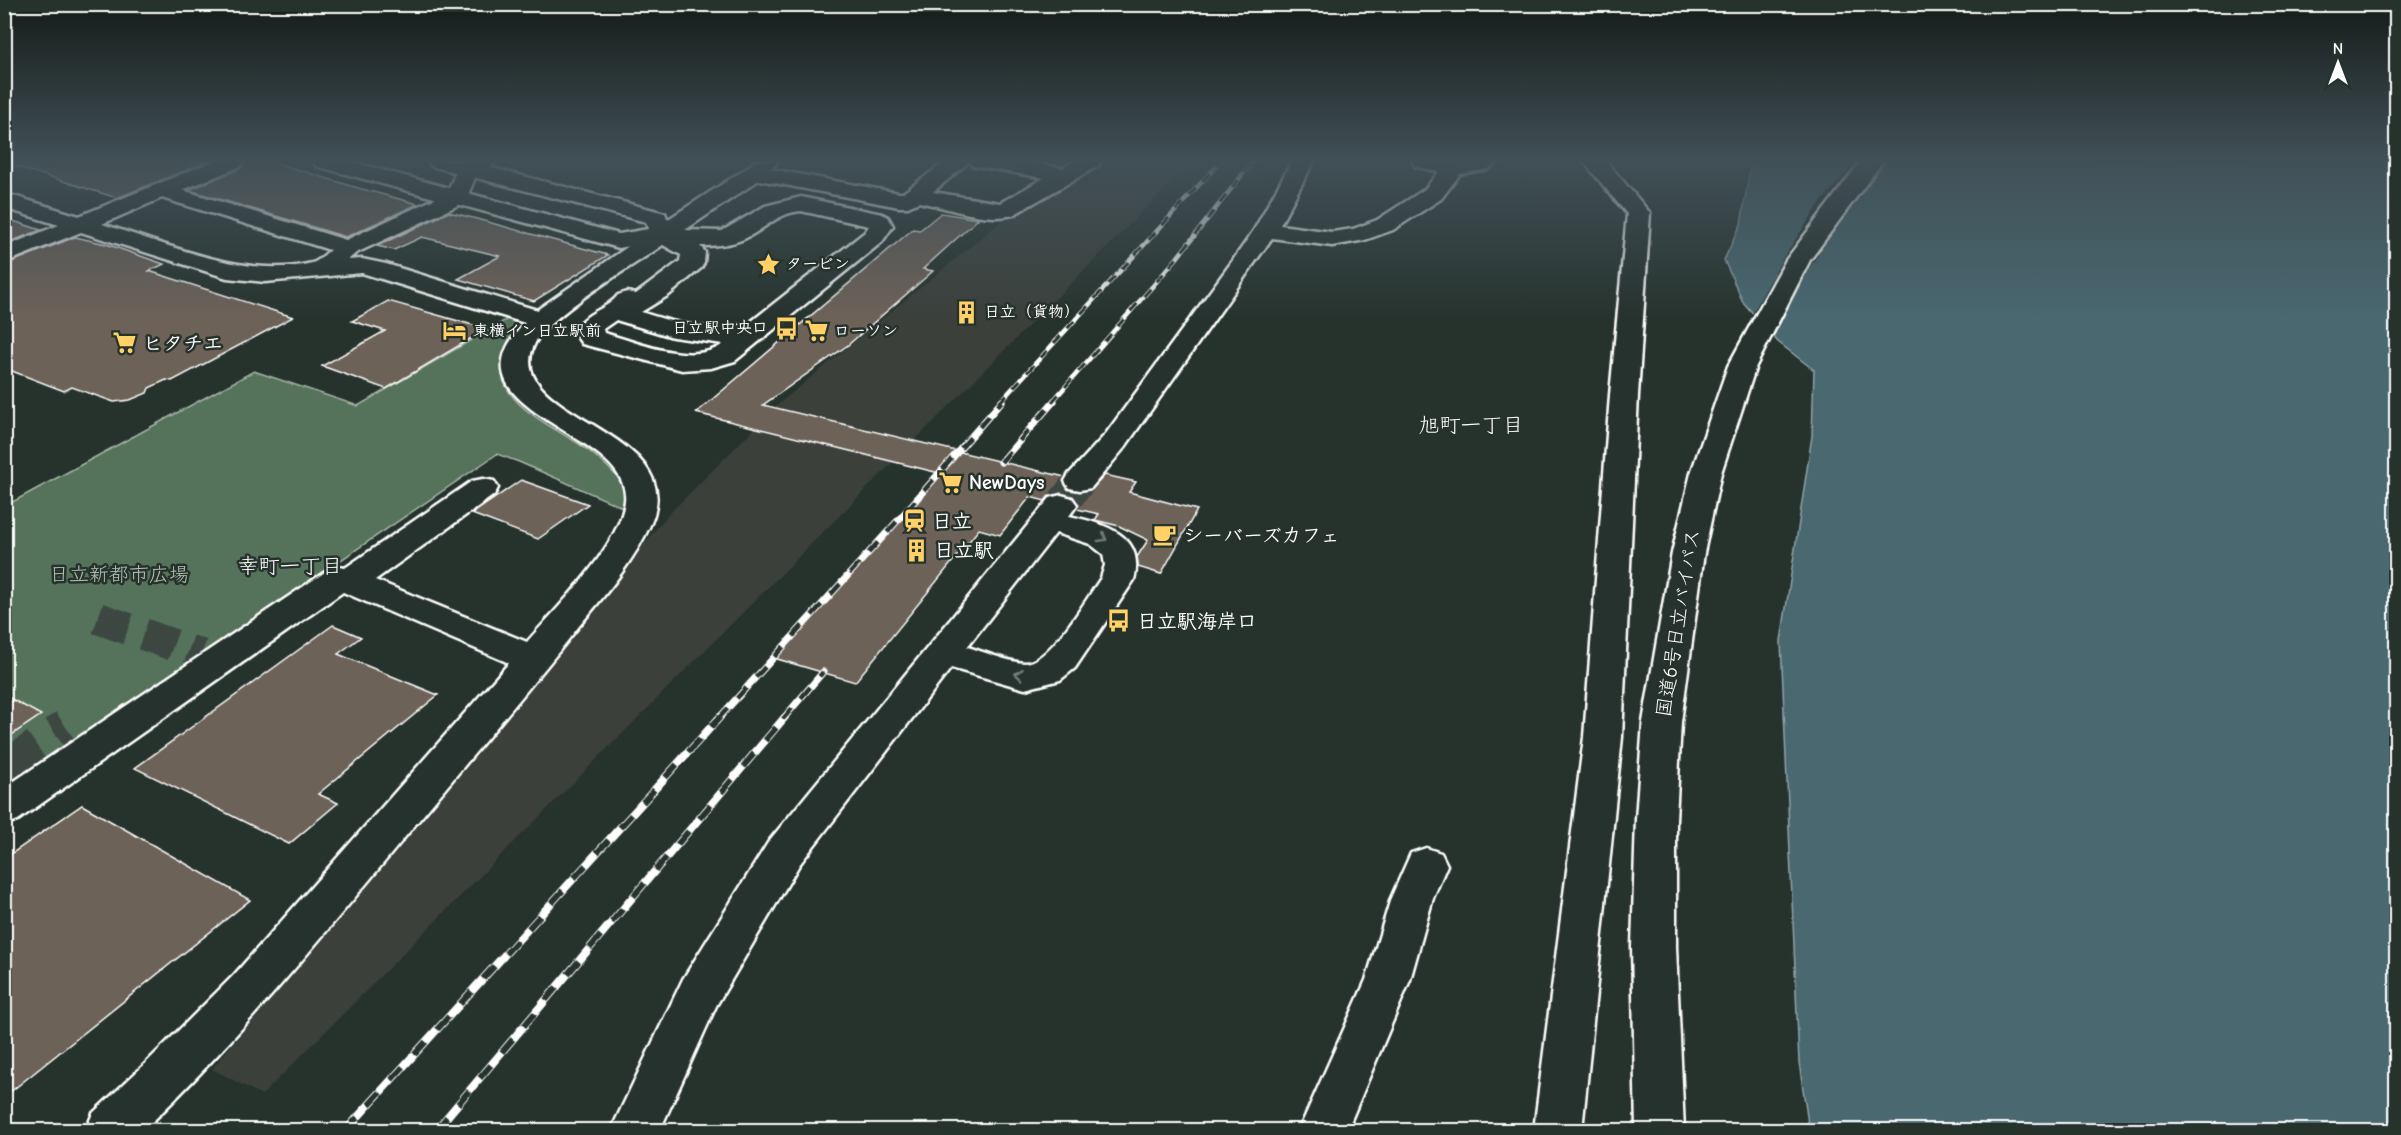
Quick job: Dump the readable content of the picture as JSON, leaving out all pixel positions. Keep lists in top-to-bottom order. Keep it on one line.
{"streets":{"main road":["国道6号日立バイパス"]},"districts":["旭町一丁目","幸町一丁目"],"parks":["日立新都市広場"],"places":{"place":["タービン"],"building":["日立（貨物）","日立駅"],"bus stop":["日立駅中央口","日立駅海岸口"],"hotel":["東横イン日立駅前"],"supermarket":["ローソン","ヒタチエ","NewDays"],"station":["日立"],"cafe":["シーバーズカフェ"]},"north":"top"}
